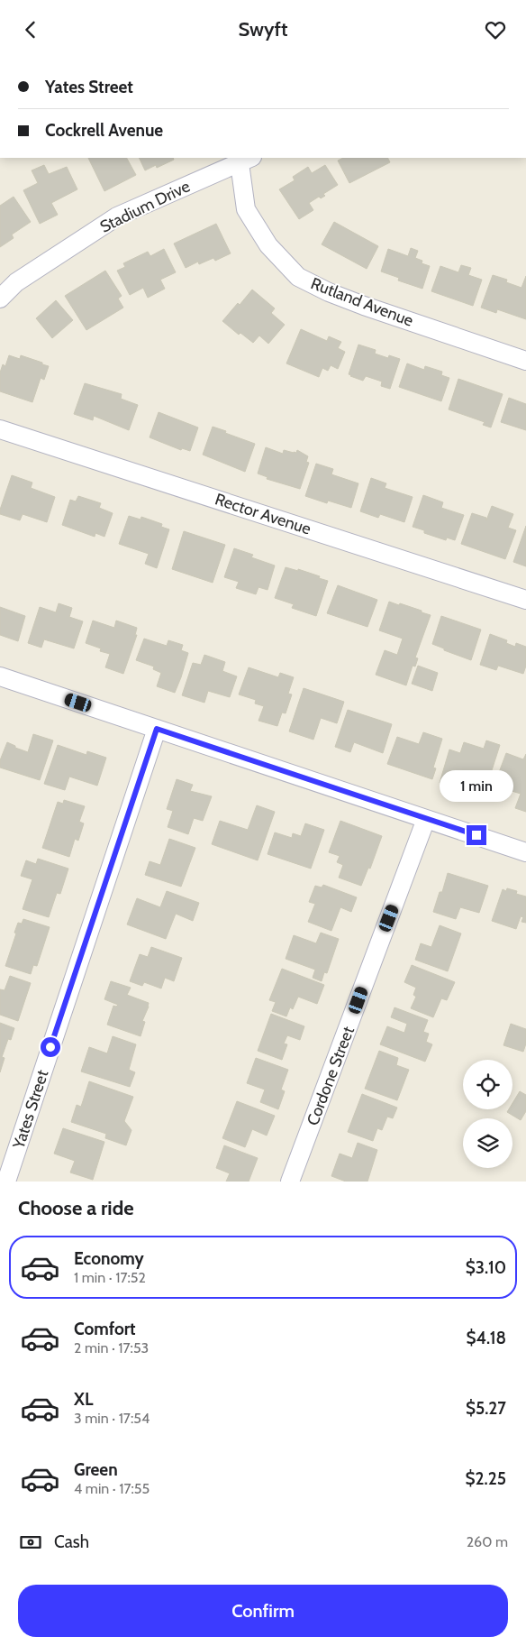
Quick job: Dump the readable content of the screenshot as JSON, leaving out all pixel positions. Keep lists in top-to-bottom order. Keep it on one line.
{"streets":{"street":["Stadium Drive","Rutland Avenue","Rector Avenue","Cordone Street","Yates Street"]},"crossings":[["Stadium Drive","Rutland Avenue"]],"page":{"header":"Swyft","banner":["Yates Street","Cockrell Avenue"],"bubble":"1 min","heading":"Choose a ride","list":[{"name":"Economy","note":"1 min · 17:52","value":"$3.10"},{"name":"Comfort","note":"2 min · 17:53","value":"$4.18"},{"name":"XL","note":"3 min · 17:54","value":"$5.27"},{"name":"Green","note":"4 min · 17:55","value":"$2.25"}],"pay":["Cash","260 m"],"buttons":"Confirm"}}
